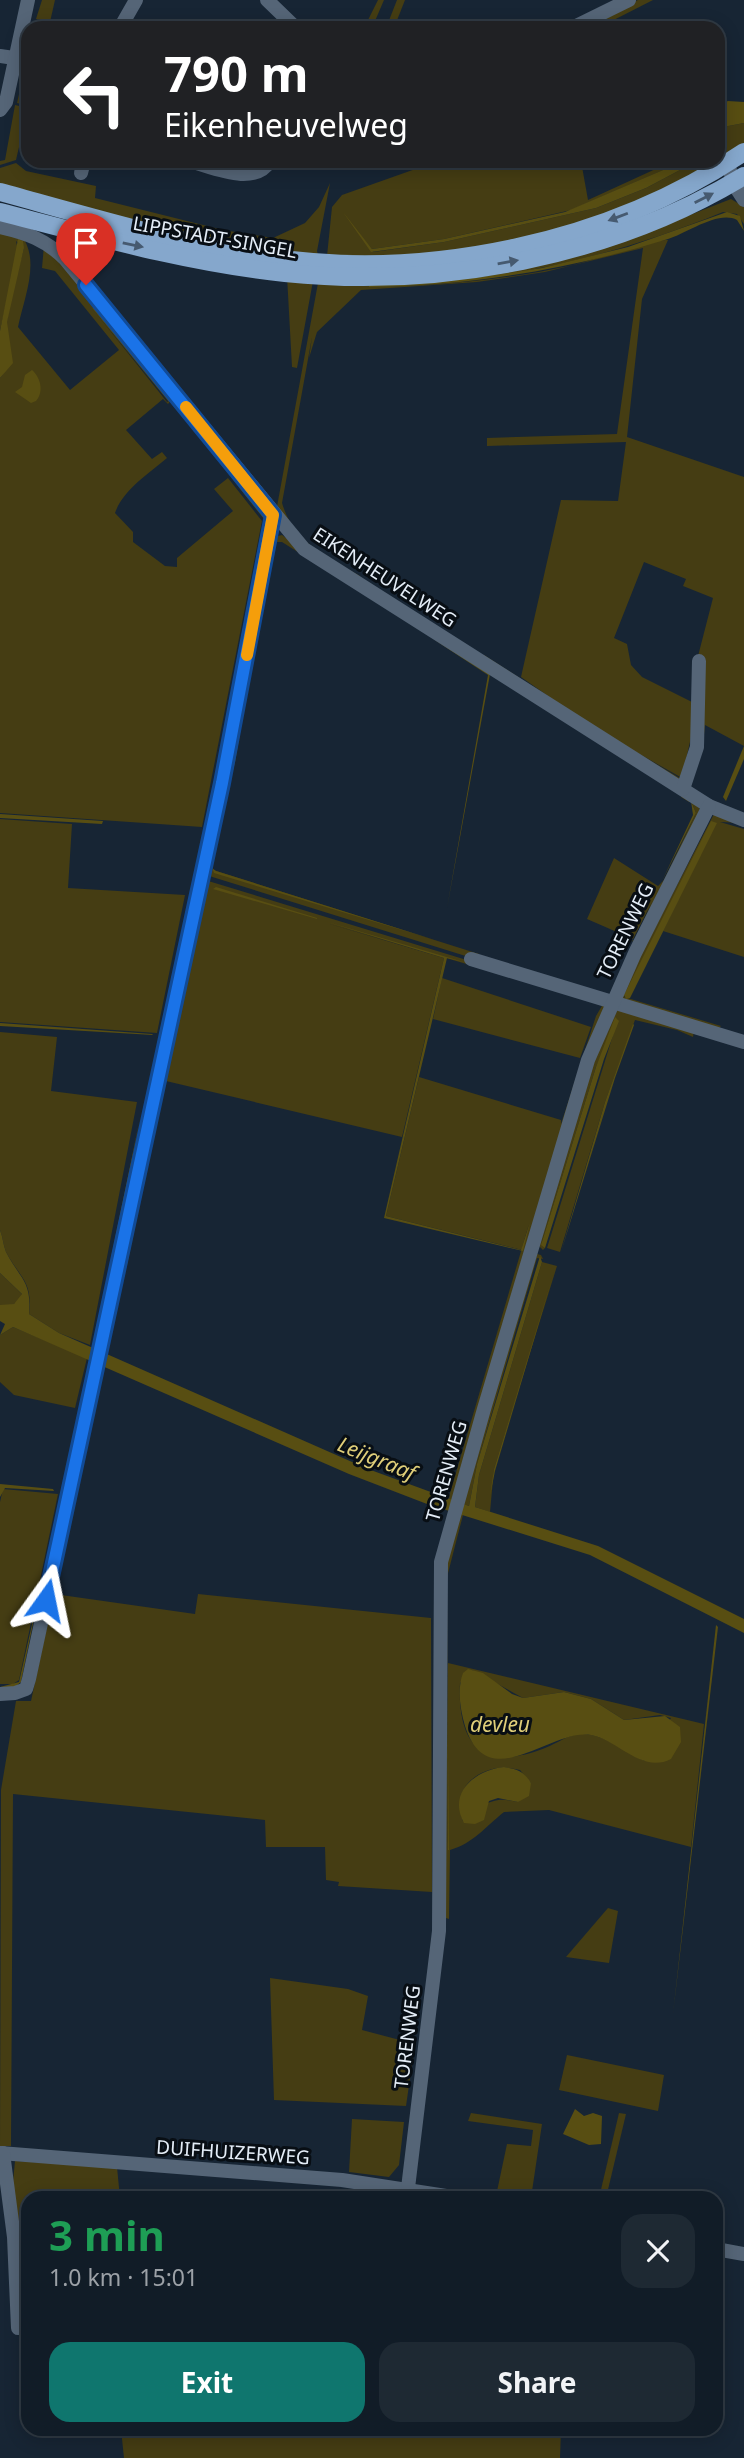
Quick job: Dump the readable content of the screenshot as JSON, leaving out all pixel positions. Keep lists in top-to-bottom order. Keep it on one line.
{"streets":{"main road":["LIPPSTADT-SINGEL"],"street":["EIKENHEUVELWEG","TORENWEG","DUIFHUIZERWEG"]},"crossings":[["EIKENHEUVELWEG","TORENWEG"],["TORENWEG","DUIFHUIZERWEG"]],"water":["Leijgraaf","devleu"],"page":{"turn":["790 m","Eikenheuvelweg"],"heading":["3 min","1.0 km · 15:01"],"buttons":["Exit","Share"]}}
